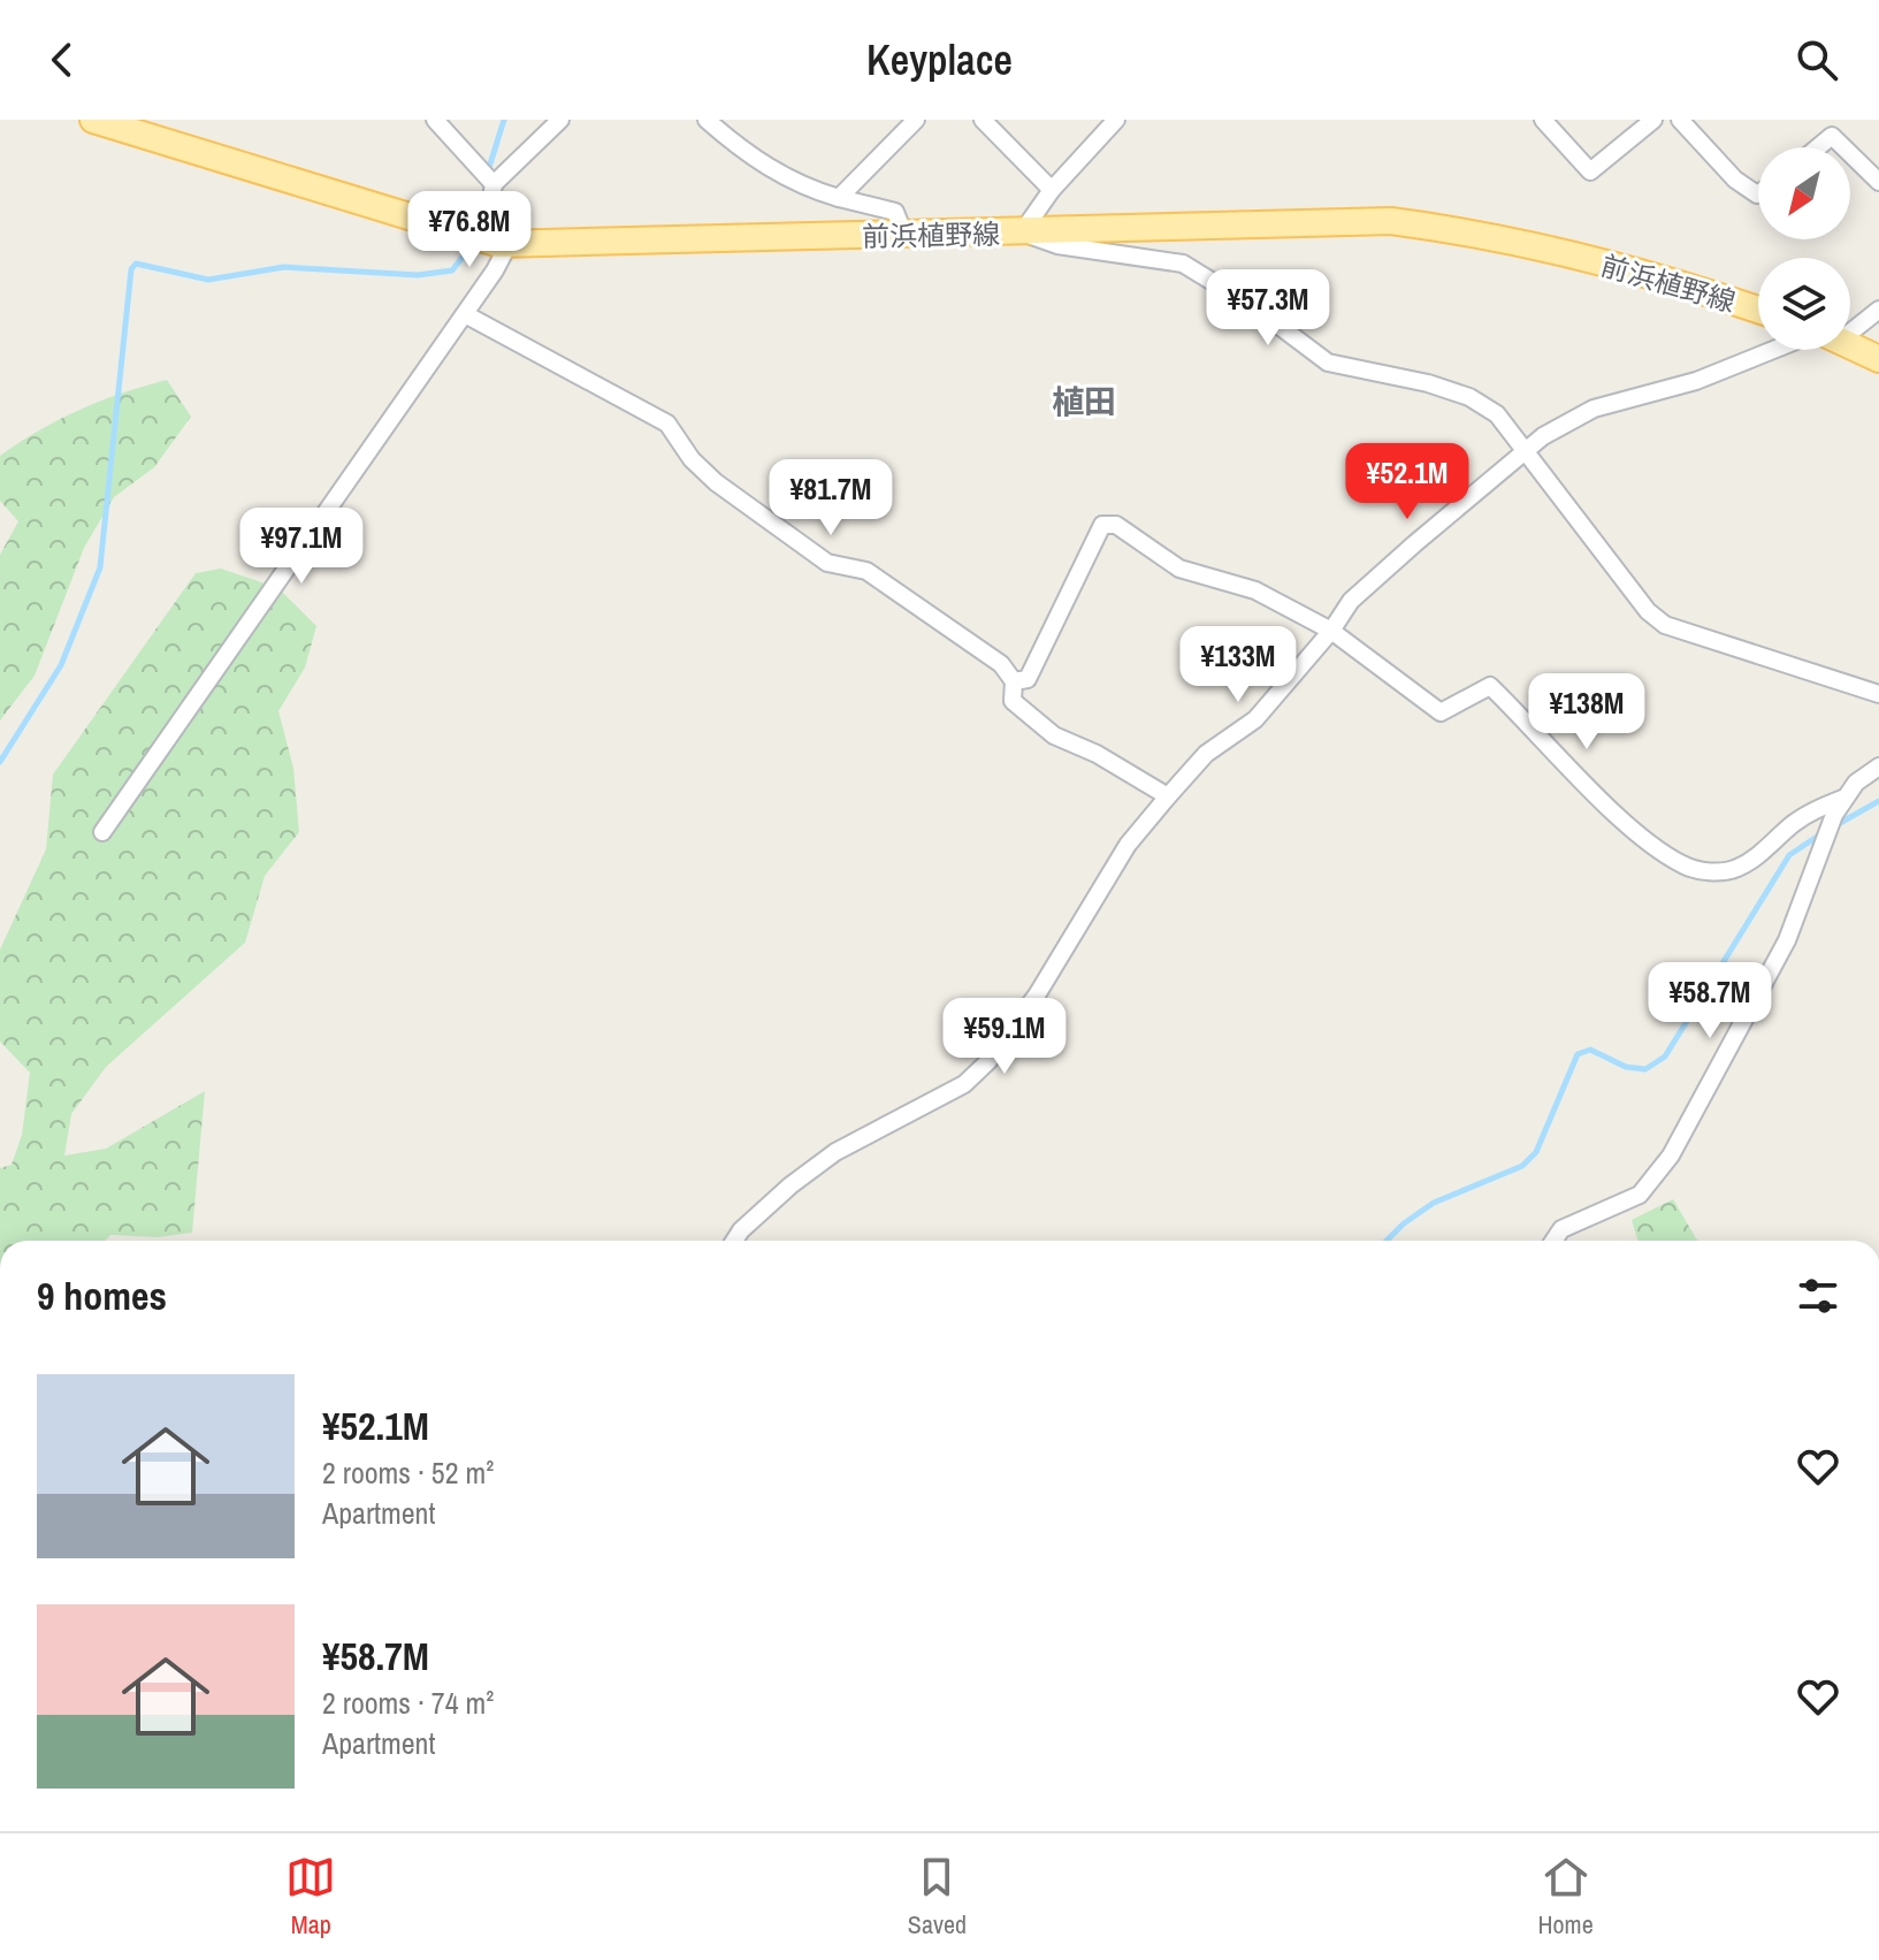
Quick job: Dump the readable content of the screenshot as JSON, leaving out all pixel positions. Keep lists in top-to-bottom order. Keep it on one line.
{"streets":{"main road":["前浜植野線"]},"districts":["植田"],"north":"bottom left","page":{"header":"Keyplace","price":["¥76.8M","¥57.3M","¥52.1M","¥81.7M","¥97.1M","¥133M","¥138M","¥58.7M","¥59.1M"],"heading":"9 homes","list":[{"name":"¥52.1M","note":"2 rooms · 52 m² · Apartment"},{"name":"¥58.7M","note":"2 rooms · 74 m² · Apartment"}],"tabs":["Map","Saved","Home"]}}
